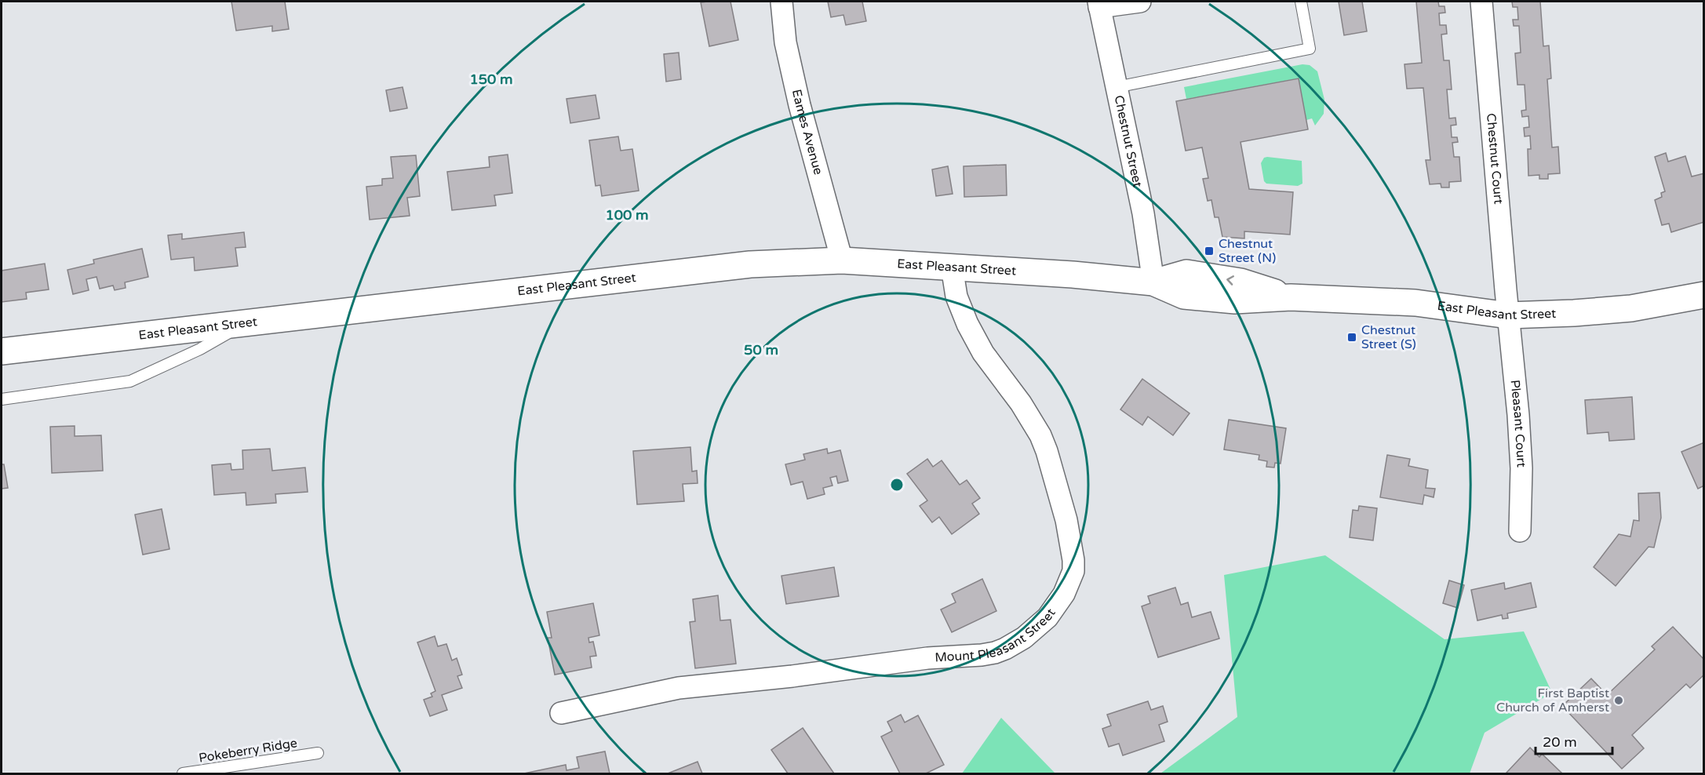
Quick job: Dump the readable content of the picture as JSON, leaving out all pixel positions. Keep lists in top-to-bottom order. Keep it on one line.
{"streets":{"main road":["East Pleasant Street"],"street":["Eames Avenue","Chestnut Street","Chestnut Court","Pleasant Court","Mount Pleasant Street"],"lane":["Pokeberry Ridge"]},"crossings":[["Eames Avenue","East Pleasant Street"],["Chestnut Street","East Pleasant Street"],["Chestnut Court","East Pleasant Street"],["Chestnut Court","Pleasant Court"],["East Pleasant Street","Pleasant Court"],["East Pleasant Street","Mount Pleasant Street"]],"places":{"transit":["Chestnut Street (N)","Chestnut Street (S)"],"other":["First Baptist Church of Amherst"]},"scale_bar":"20 m","rings":["150 m","100 m","50 m"]}
